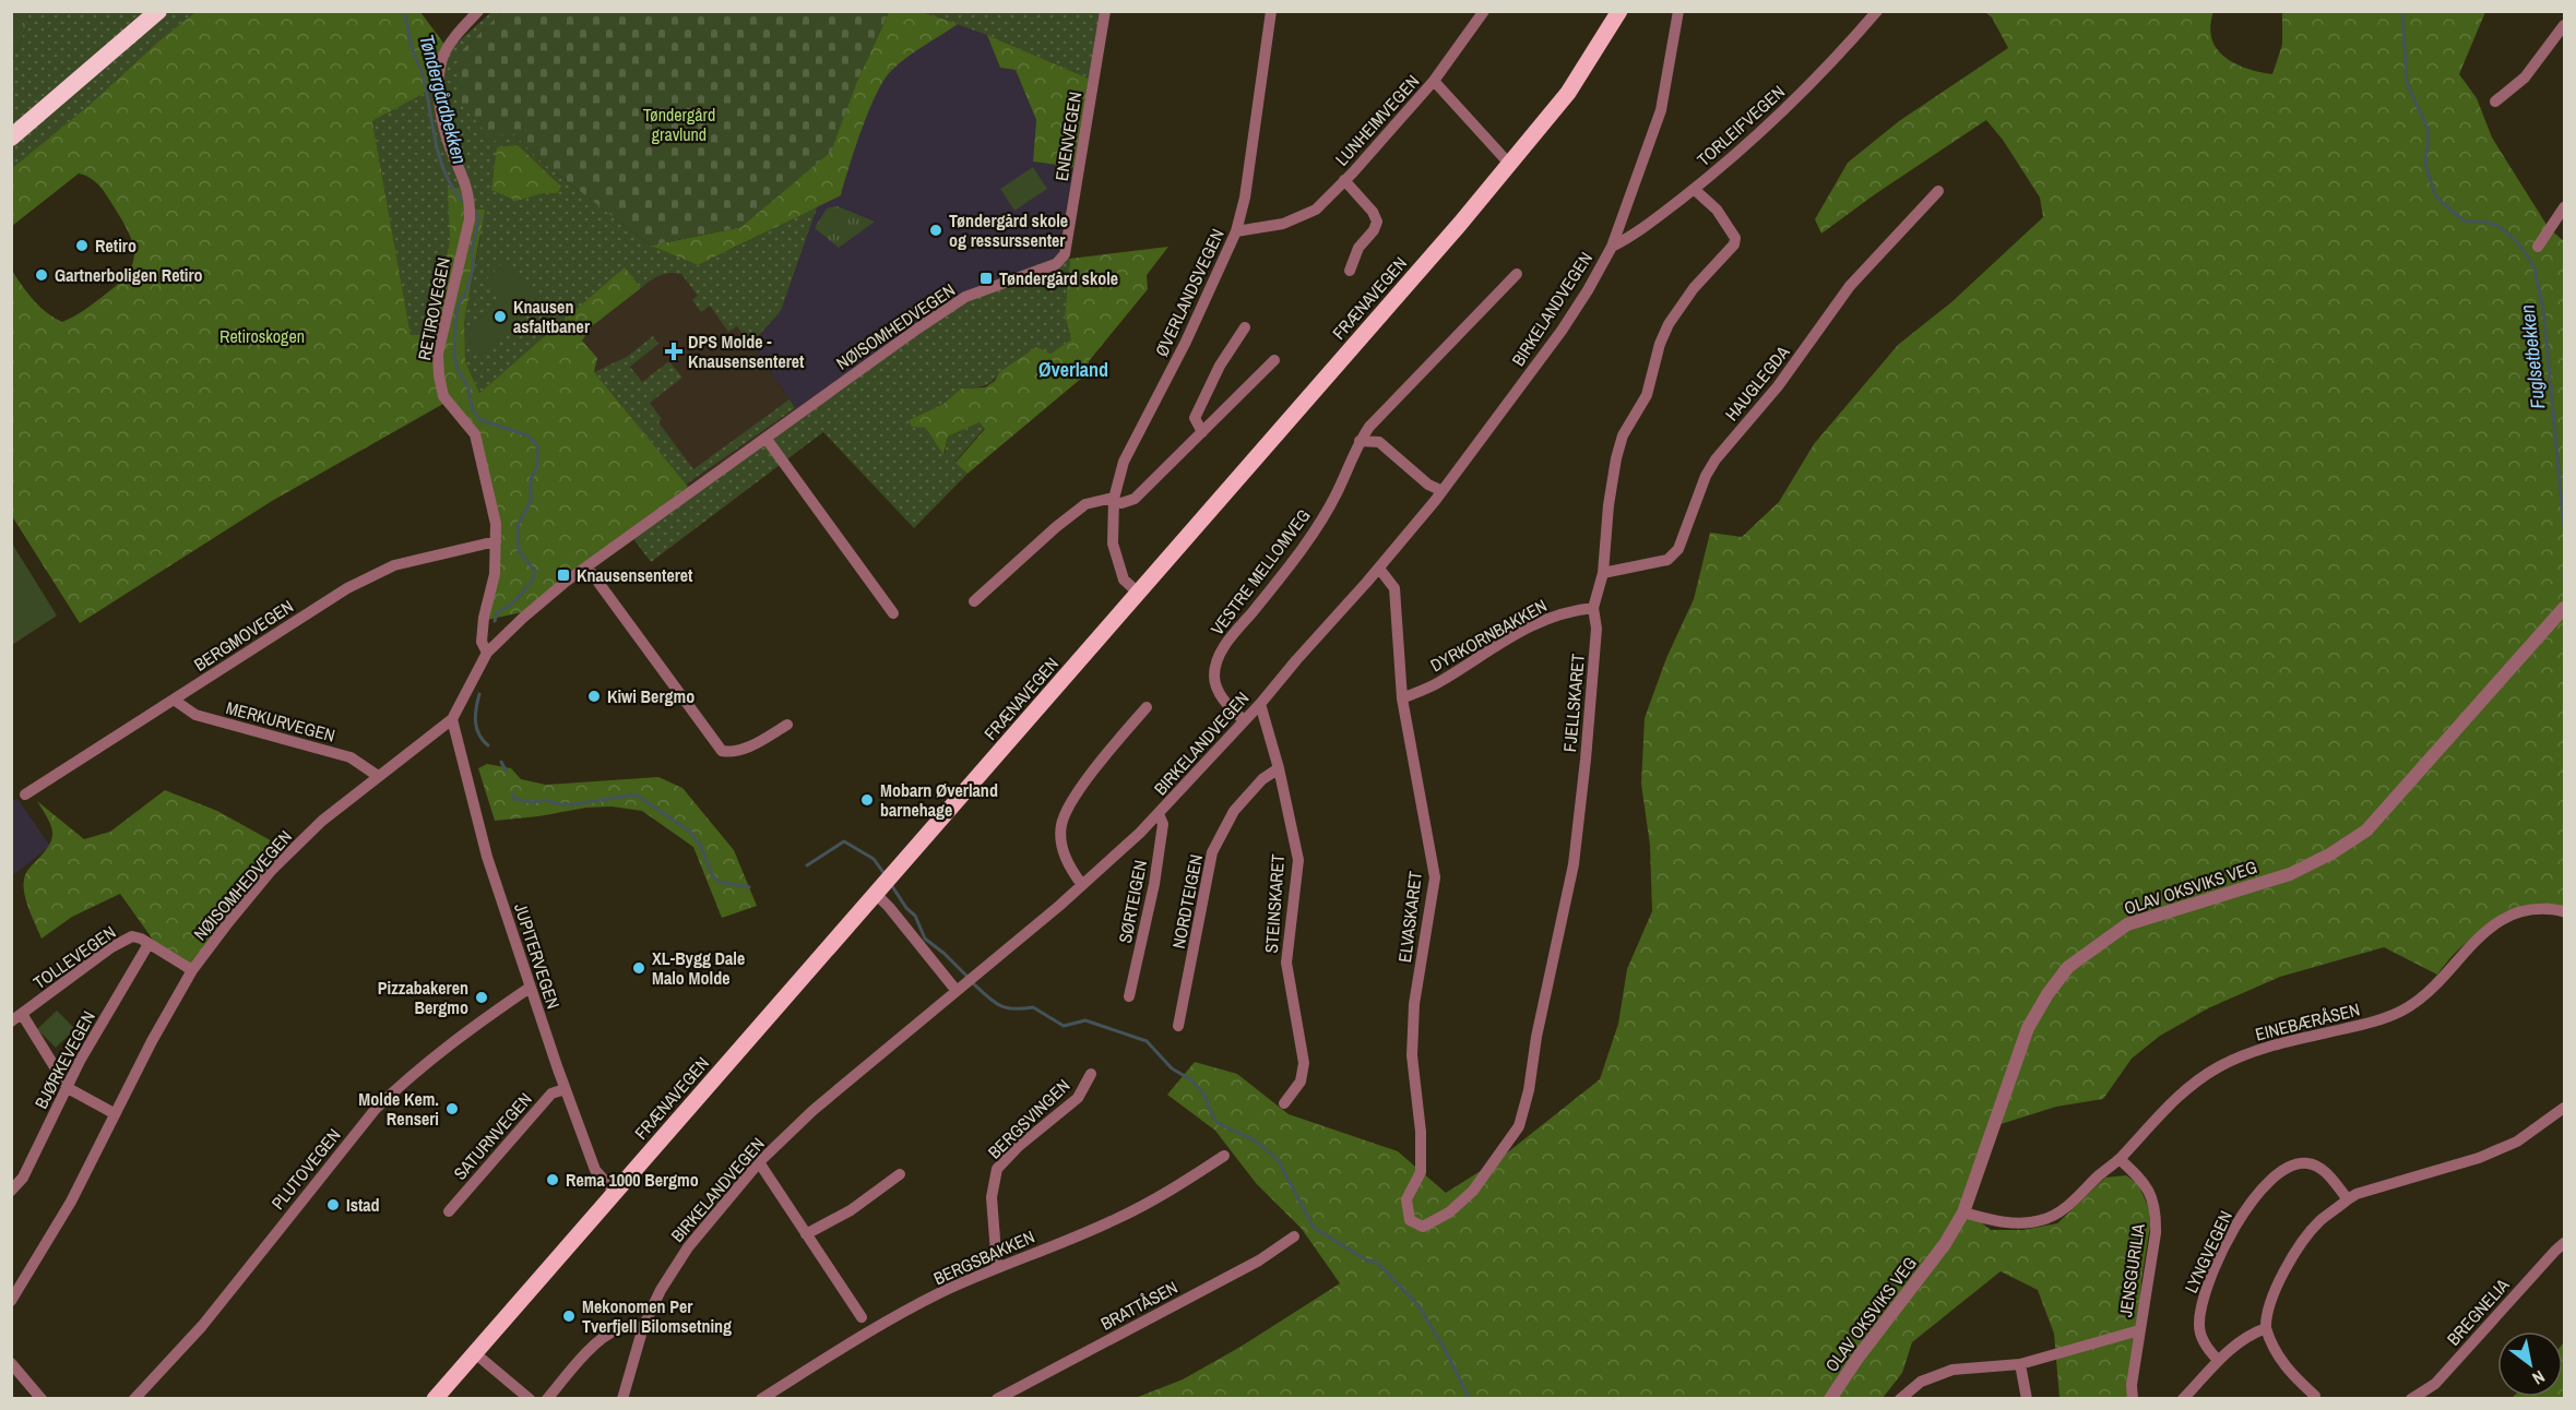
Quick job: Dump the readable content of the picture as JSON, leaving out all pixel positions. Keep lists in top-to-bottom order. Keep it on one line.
{"streets":{"main road":["FRÆNAVEGEN"],"street":["LUNHEIMVEGEN","TORLEIFVEGEN","ENENVEGEN","ØVERLANDSVEGEN","RETIROVEGEN","BIRKELANDVEGEN","NØISOMHEDVEGEN","HAUGLEGDA","VESTRE MELLOMVEG","BERGMOVEGEN","DYRKORNBAKKEN","FJELLSKARET","MERKURVEGEN","OLAV OKSVIKS VEG","SØRTEIGEN","NORDTEIGEN","STEINSKARET","ELVASKARET","JUPITERVEGEN","TOLLEVEGEN","EINEBÆRÅSEN","BJØRKEVEGEN","BERGSVINGEN","SATURNVEGEN","PLUTOVEGEN","LYNGVEGEN","BERGSBAKKEN","JENSGURILIA","BRATTÅSEN","BREGNELIA"]},"crossings":[["LUNHEIMVEGEN","ØVERLANDSVEGEN"],["LUNHEIMVEGEN","FRÆNAVEGEN"],["TORLEIFVEGEN","BIRKELANDVEGEN"],["TORLEIFVEGEN","FJELLSKARET"],["ENENVEGEN","NØISOMHEDVEGEN"],["ØVERLANDSVEGEN","FRÆNAVEGEN"],["FRÆNAVEGEN","JUPITERVEGEN"],["RETIROVEGEN","NØISOMHEDVEGEN"],["RETIROVEGEN","BERGMOVEGEN"],["BIRKELANDVEGEN","VESTRE MELLOMVEG"],["BIRKELANDVEGEN","SØRTEIGEN"],["BIRKELANDVEGEN","STEINSKARET"],["BIRKELANDVEGEN","ELVASKARET"],["NØISOMHEDVEGEN","MERKURVEGEN"],["NØISOMHEDVEGEN","JUPITERVEGEN"],["NØISOMHEDVEGEN","TOLLEVEGEN"],["HAUGLEGDA","FJELLSKARET"],["BERGMOVEGEN","MERKURVEGEN"],["DYRKORNBAKKEN","FJELLSKARET"],["DYRKORNBAKKEN","ELVASKARET"],["FJELLSKARET","ELVASKARET"],["OLAV OKSVIKS VEG","EINEBÆRÅSEN"],["NORDTEIGEN","STEINSKARET"],["JUPITERVEGEN","SATURNVEGEN"],["JUPITERVEGEN","PLUTOVEGEN"],["TOLLEVEGEN","BJØRKEVEGEN"],["EINEBÆRÅSEN","JENSGURILIA"],["BERGSVINGEN","BERGSBAKKEN"]],"districts":["Øverland"],"water":["Tøndergårdbekken","Fuglsetbekken"],"parks":["Tøndergård gravlund","Retiroskogen"],"places":{"other":["Tøndergård skole og ressurssenter","Retiro","Gartnerboligen Retiro","Knausen asfaltbaner","Kiwi Bergmo","Mobarn Øverland barnehage","XL-Bygg Dale Malo Molde","Pizzabakeren Bergmo","Molde Kem. Renseri","Rema 1000 Bergmo","Istad","Mekonomen Per Tverfjell Bilomsetning"],"transit":["Tøndergård skole","Knausensenteret"],"health":["DPS Molde - Knausensenteret"]},"north":"bottom right"}
